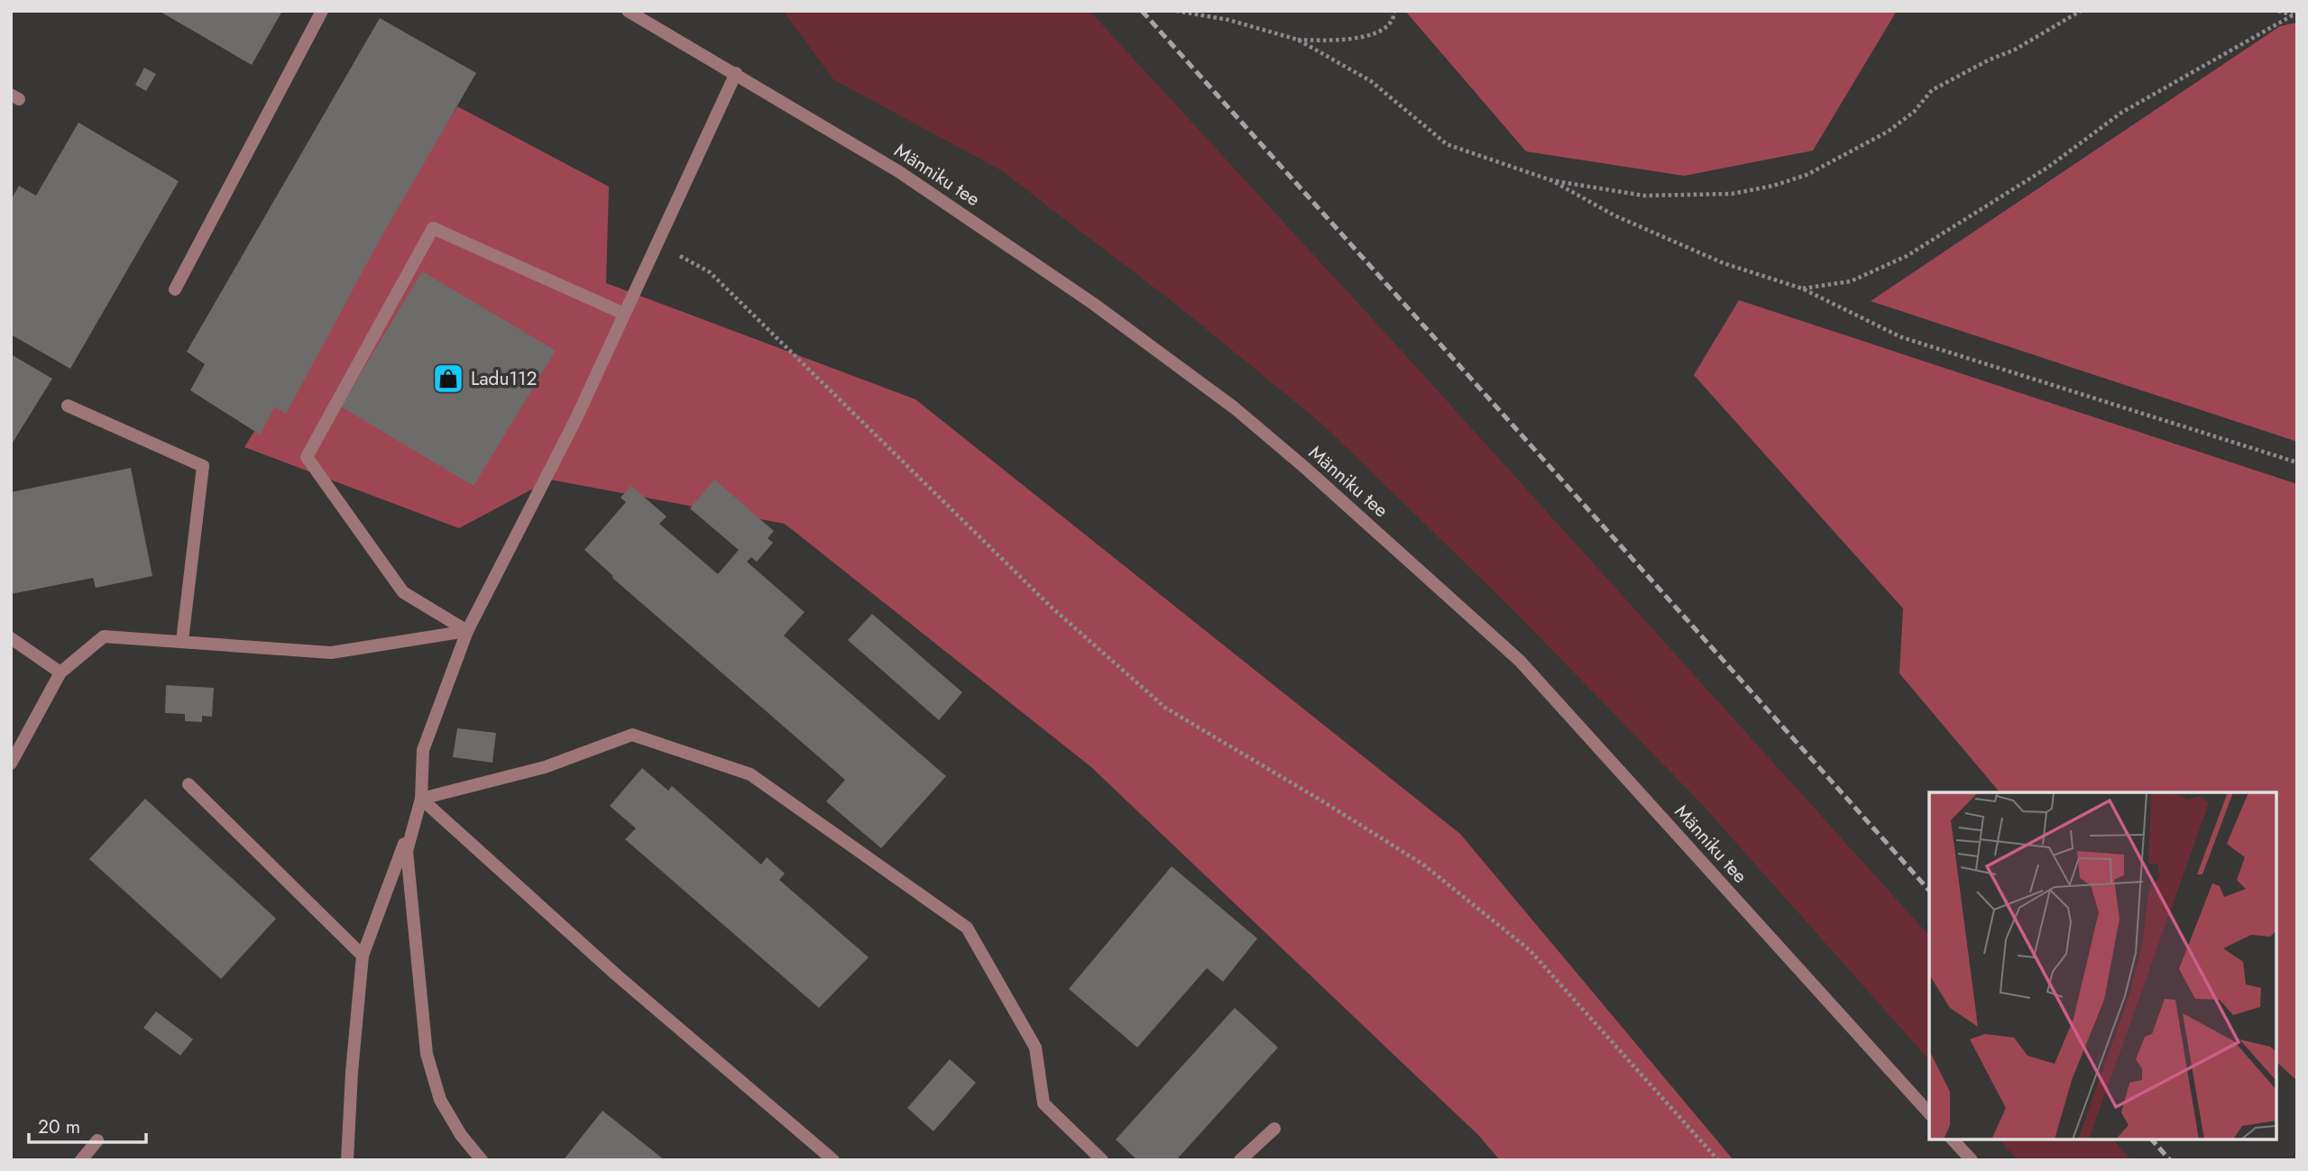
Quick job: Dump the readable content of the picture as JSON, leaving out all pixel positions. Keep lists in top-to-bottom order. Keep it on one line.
{"streets":{"street":["Männiku tee"]},"places":{"shop":["Ladu112"]},"scale_bar":"20 m"}
